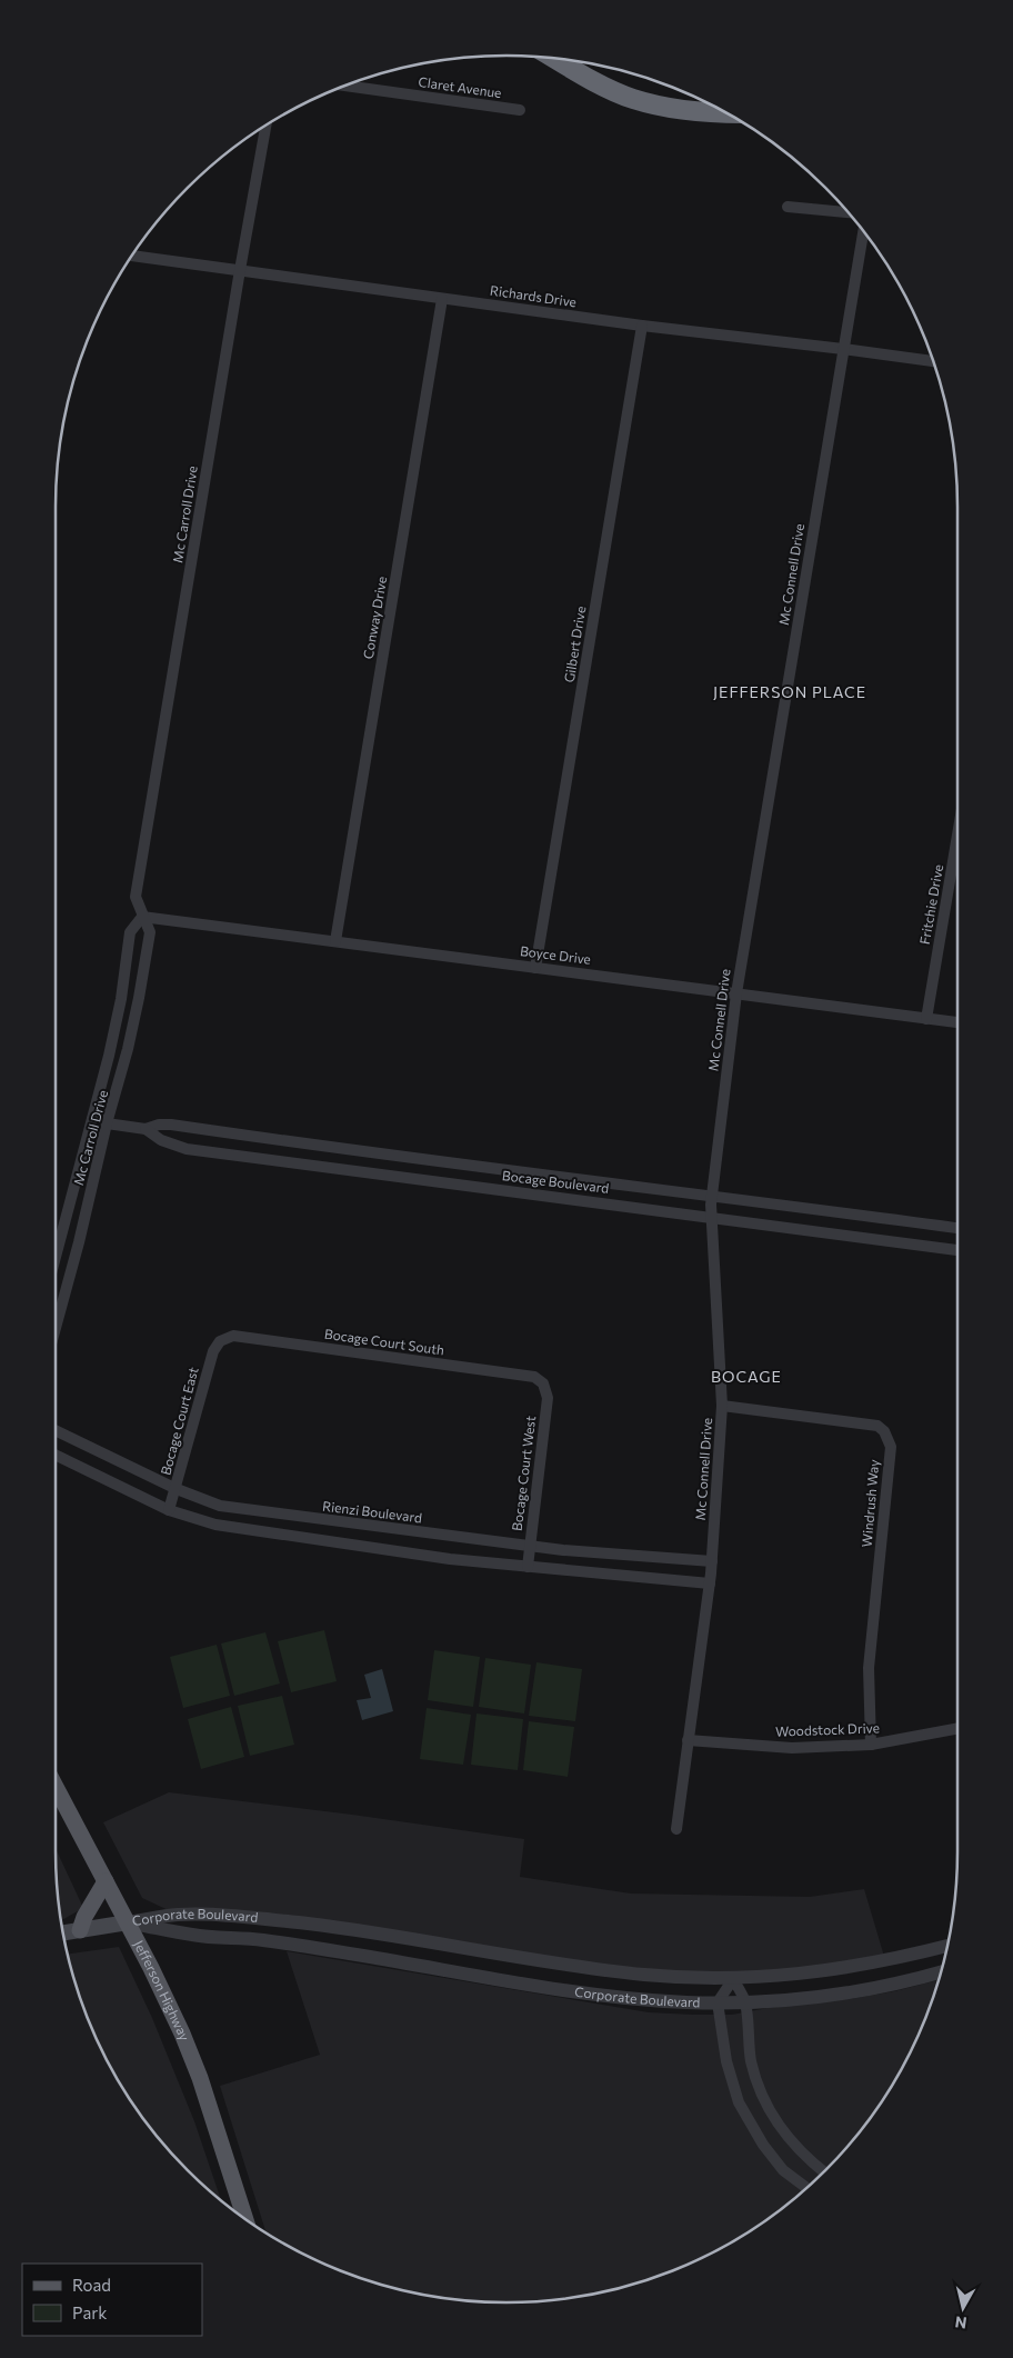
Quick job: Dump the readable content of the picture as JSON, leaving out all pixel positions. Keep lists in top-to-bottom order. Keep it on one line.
{"streets":{"main road":["Jefferson Highway"],"street":["Claret Avenue","Richards Drive","Mc Carroll Drive","Mc Connell Drive","Conway Drive","Gilbert Drive","Fritchie Drive","Boyce Drive","Bocage Boulevard","Bocage Court South","Bocage Court East","Bocage Court West","Windrush Way","Rienzi Boulevard","Woodstock Drive","Corporate Boulevard"]},"crossings":[["Richards Drive","Mc Carroll Drive"],["Richards Drive","Mc Connell Drive"],["Richards Drive","Conway Drive"],["Richards Drive","Gilbert Drive"],["Mc Carroll Drive","Boyce Drive"],["Mc Carroll Drive","Bocage Boulevard"],["Mc Connell Drive","Boyce Drive"],["Mc Connell Drive","Bocage Boulevard"],["Mc Connell Drive","Windrush Way"],["Mc Connell Drive","Rienzi Boulevard"],["Mc Connell Drive","Woodstock Drive"],["Conway Drive","Boyce Drive"],["Gilbert Drive","Boyce Drive"],["Fritchie Drive","Boyce Drive"],["Bocage Court South","Bocage Court East"],["Bocage Court South","Bocage Court West"],["Bocage Court East","Rienzi Boulevard"],["Bocage Court West","Rienzi Boulevard"],["Windrush Way","Woodstock Drive"],["Corporate Boulevard","Jefferson Highway"]],"districts":["JEFFERSON PLACE","BOCAGE"],"legend":["Road","Park"],"north":"bottom"}
